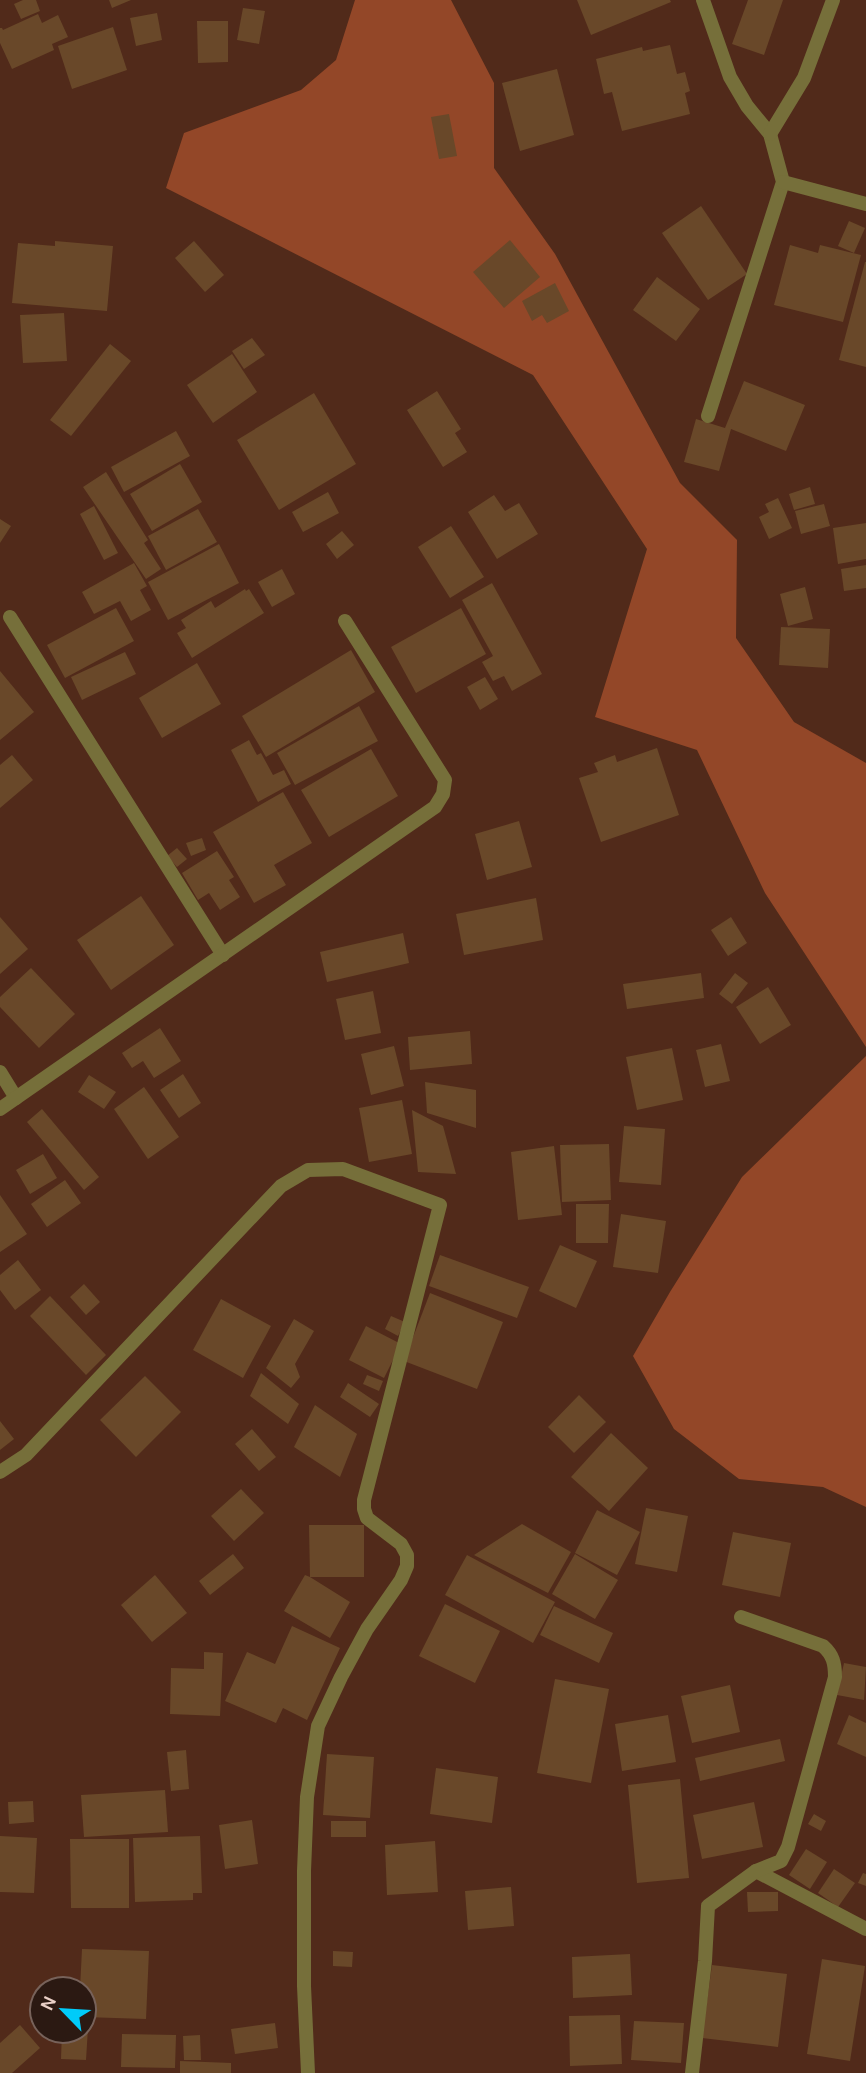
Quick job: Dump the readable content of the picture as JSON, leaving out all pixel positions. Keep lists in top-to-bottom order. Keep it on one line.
{"north":"top left"}
